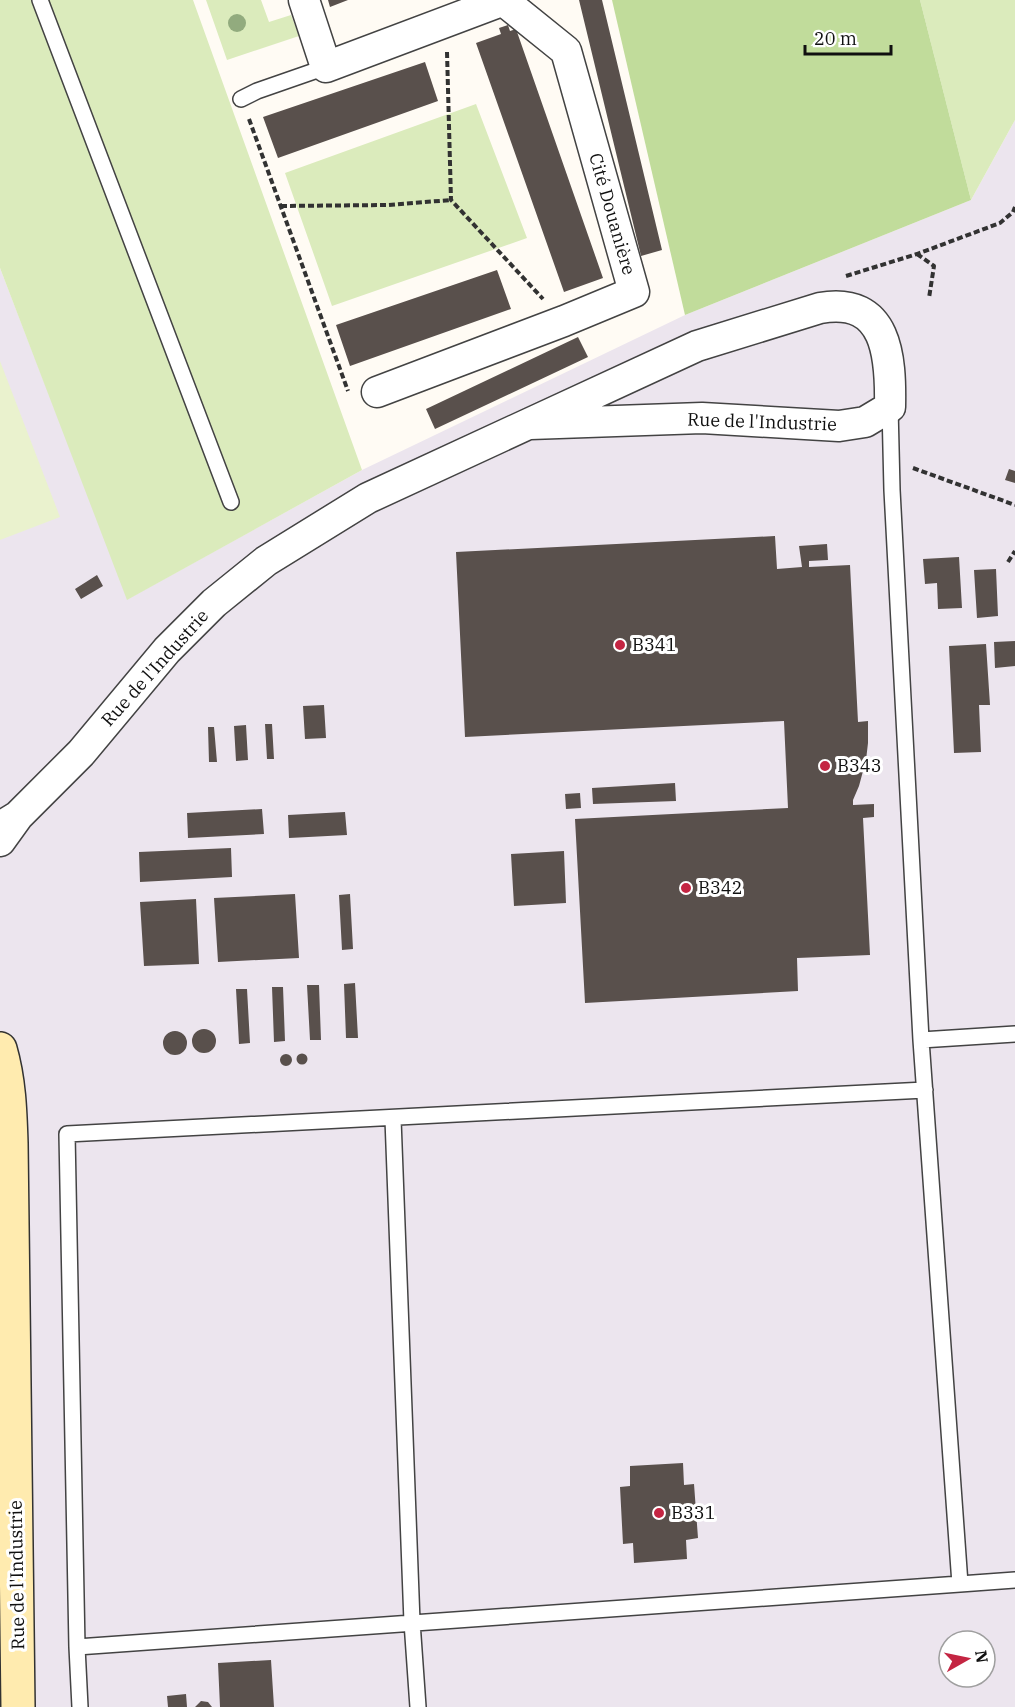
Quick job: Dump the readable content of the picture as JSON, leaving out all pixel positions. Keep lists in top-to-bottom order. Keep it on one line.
{"streets":{"main road":["Rue de l'Industrie"],"street":["Cité Douanière"]},"places":["B341","B343","B342","B331"],"scale_bar":"20 m","north":"right"}
